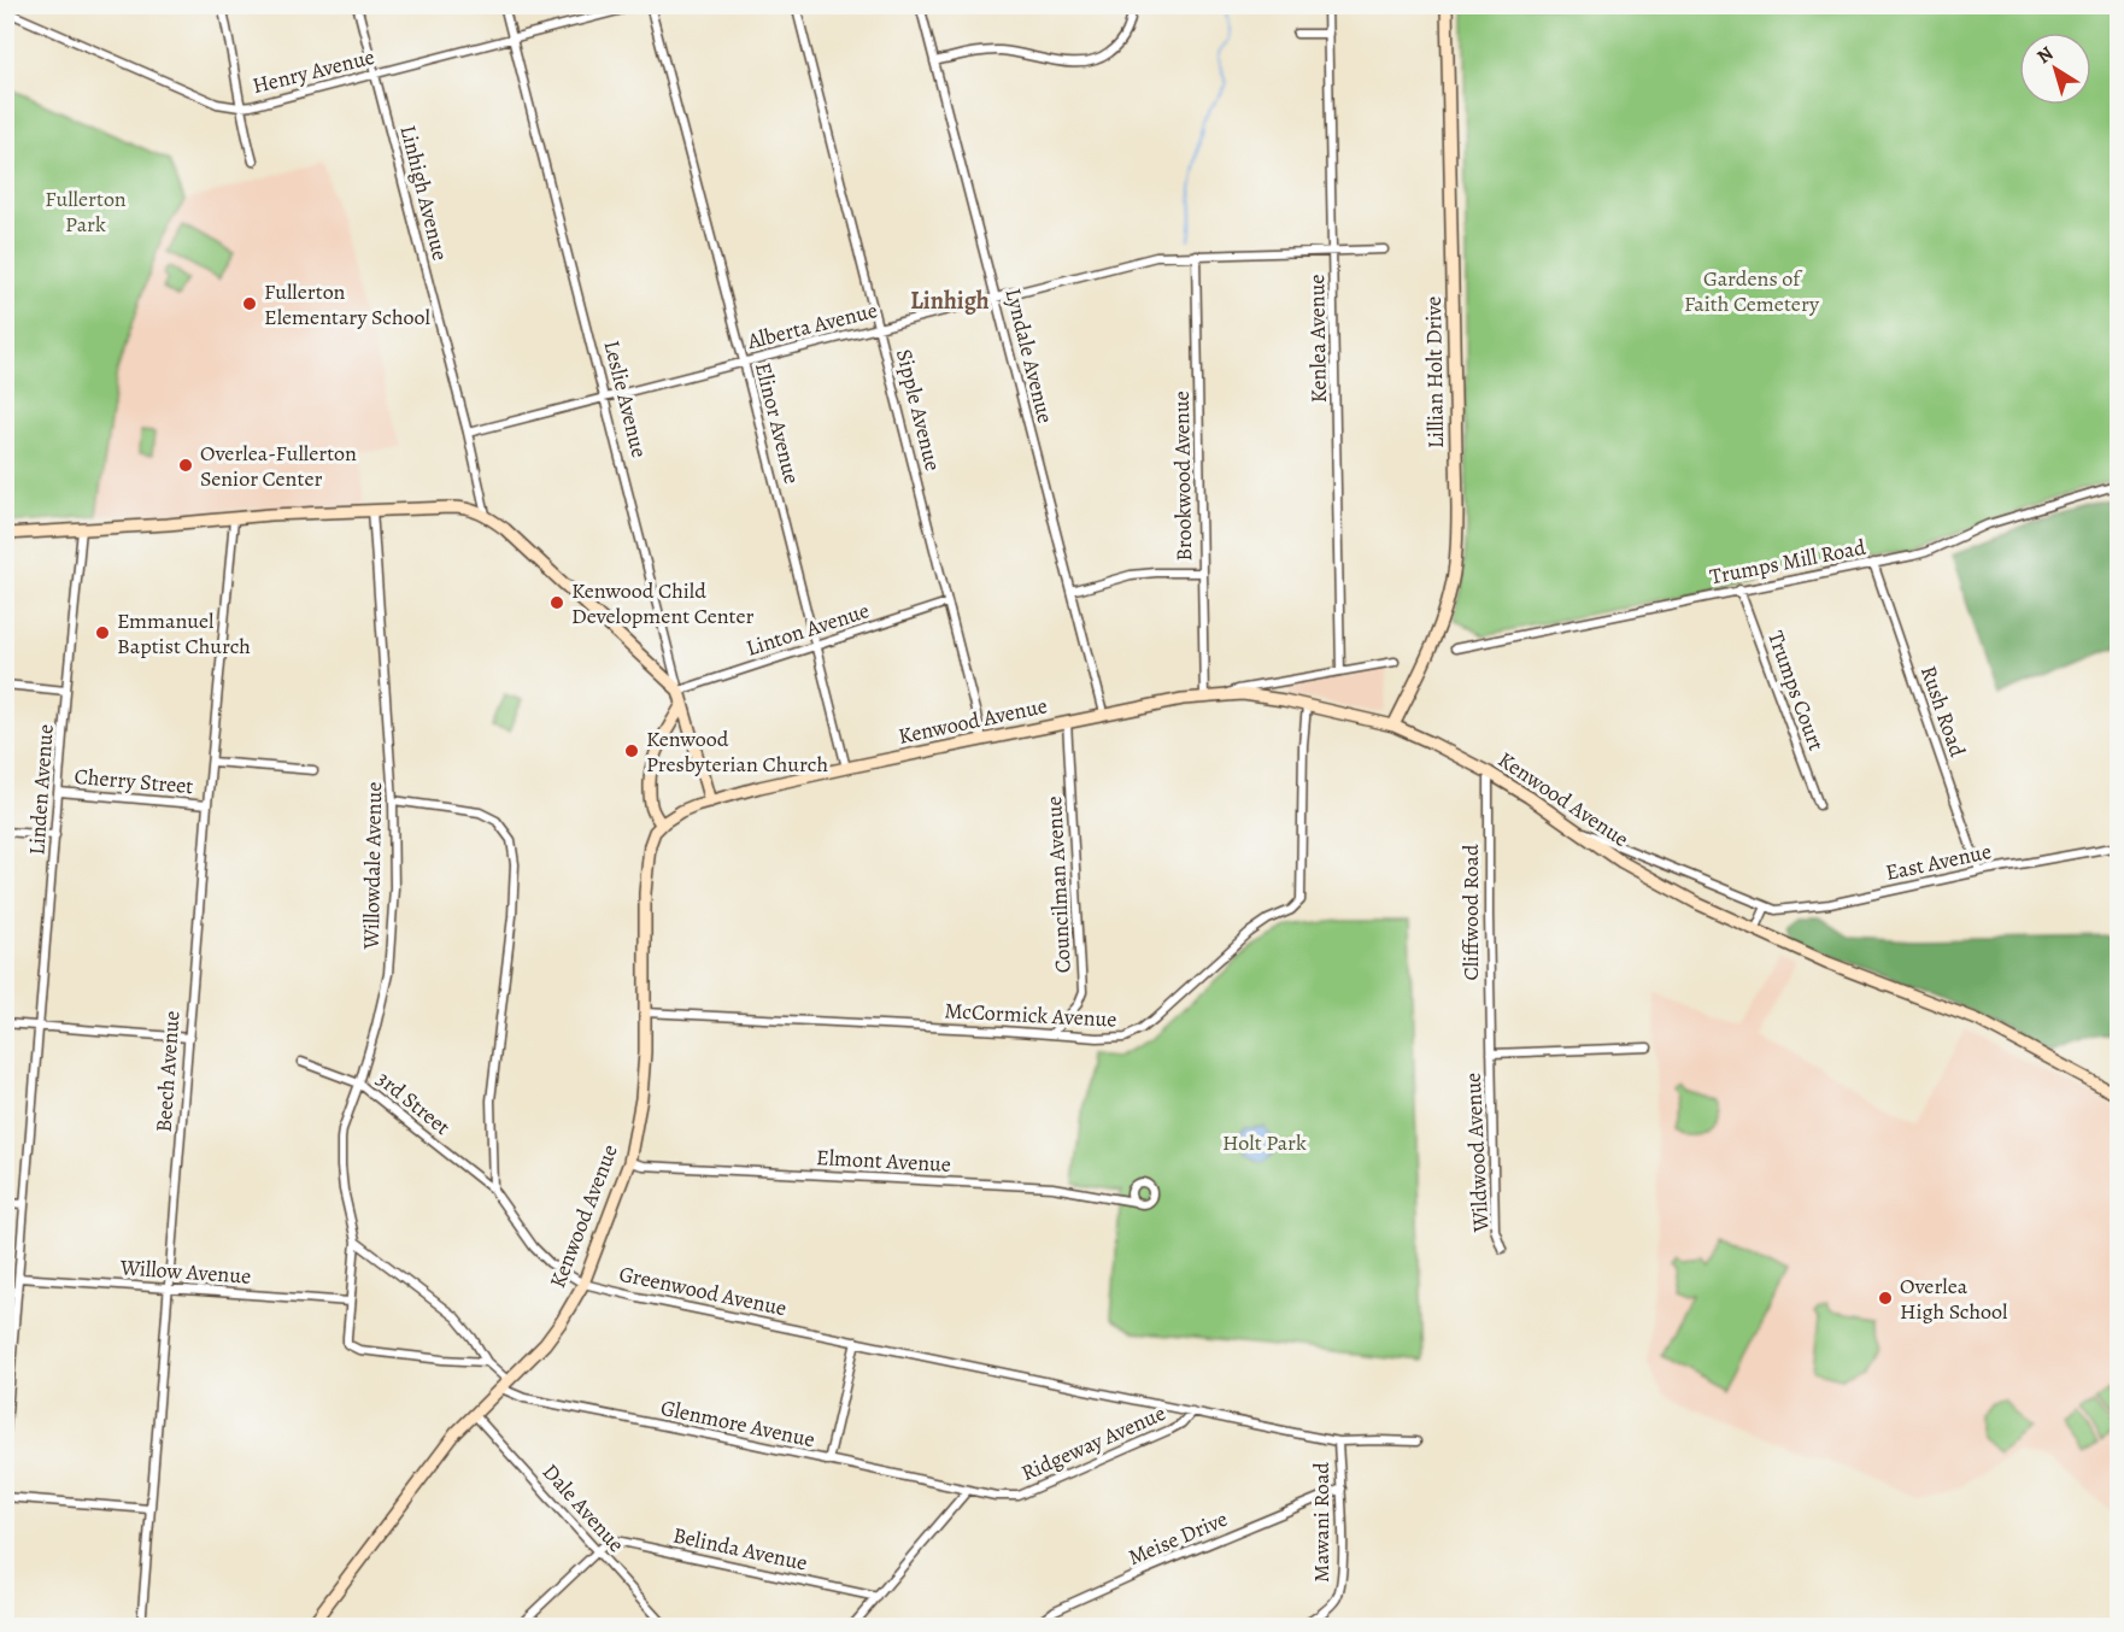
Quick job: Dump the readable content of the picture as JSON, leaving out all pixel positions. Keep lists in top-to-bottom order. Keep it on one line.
{"streets":{"main road":["Lillian Holt Drive","Leslie Avenue","Kenwood Avenue"],"street":["Henry Avenue","Linhigh Avenue","Alberta Avenue","Kenlea Avenue","Lyndale Avenue","Sipple Avenue","Elinor Avenue","Brookwood Avenue","Trumps Mill Road","Linton Avenue","Trumps Court","Rush Road","Cherry Street","Linden Avenue","East Avenue","Willowdale Avenue","Councilman Avenue","Cliffwood Road","McCormick Avenue","Beech Avenue","3rd Street","Wildwood Avenue","Elmont Avenue","Willow Avenue","Greenwood Avenue","Glenmore Avenue","Ridgeway Avenue","Dale Avenue","Mawani Road","Meise Drive","Belinda Avenue"]},"crossings":[["Henry Avenue","Linhigh Avenue"],["Henry Avenue","Leslie Avenue"],["Linhigh Avenue","Alberta Avenue"],["Alberta Avenue","Kenlea Avenue"],["Alberta Avenue","Lyndale Avenue"],["Alberta Avenue","Leslie Avenue"],["Alberta Avenue","Sipple Avenue"],["Alberta Avenue","Elinor Avenue"],["Alberta Avenue","Brookwood Avenue"],["Lyndale Avenue","Kenwood Avenue"],["Lillian Holt Drive","Kenwood Avenue"],["Leslie Avenue","Linton Avenue"],["Leslie Avenue","Kenwood Avenue"],["Sipple Avenue","Linton Avenue"],["Sipple Avenue","Kenwood Avenue"],["Elinor Avenue","Linton Avenue"],["Elinor Avenue","Kenwood Avenue"],["Brookwood Avenue","Kenwood Avenue"],["Trumps Mill Road","Trumps Court"],["Trumps Mill Road","Rush Road"],["Rush Road","East Avenue"],["Kenwood Avenue","East Avenue"],["Kenwood Avenue","Councilman Avenue"],["Kenwood Avenue","Cliffwood Road"],["Kenwood Avenue","McCormick Avenue"],["Kenwood Avenue","Elmont Avenue"],["Kenwood Avenue","Greenwood Avenue"],["Kenwood Avenue","Glenmore Avenue"],["Kenwood Avenue","Dale Avenue"],["Cherry Street","Linden Avenue"],["Cherry Street","Beech Avenue"],["Linden Avenue","Willow Avenue"],["Willowdale Avenue","3rd Street"],["Willowdale Avenue","Willow Avenue"],["Councilman Avenue","McCormick Avenue"],["Cliffwood Road","Wildwood Avenue"],["Beech Avenue","Willow Avenue"],["3rd Street","Greenwood Avenue"],["Greenwood Avenue","Ridgeway Avenue"],["Greenwood Avenue","Mawani Road"],["Glenmore Avenue","Ridgeway Avenue"],["Dale Avenue","Belinda Avenue"],["Mawani Road","Meise Drive"]],"districts":["Linhigh"],"parks":["Fullerton Park","Gardens of Faith Cemetery","Holt Park"],"places":["Fullerton Elementary School","Overlea-Fullerton Senior Center","Kenwood Child Development Center","Emmanuel Baptist Church","Kenwood Presbyterian Church","Overlea High School"],"north":"top left"}
